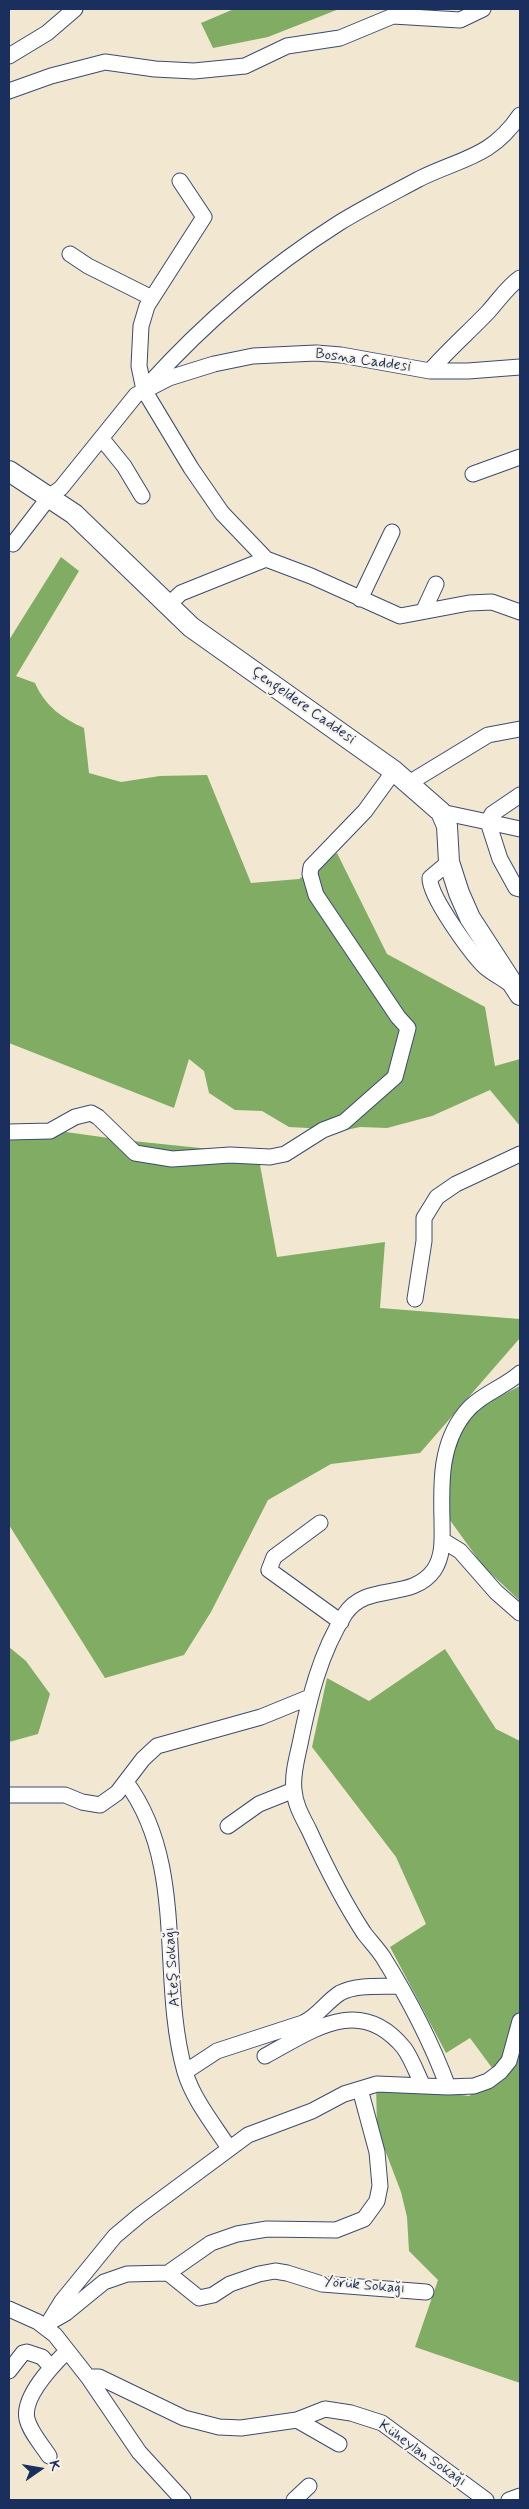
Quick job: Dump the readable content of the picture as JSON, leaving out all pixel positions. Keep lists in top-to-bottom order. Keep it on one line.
{"streets":{"main road":["Çengeldere Caddesi"],"street":["Bosna Caddesi","Ateş Sokağı","Yörük Sokağı","Küheylan Sokağı"]},"crossings":[["Bosna Caddesi","Çengeldere Caddesi"]],"north":"right"}
